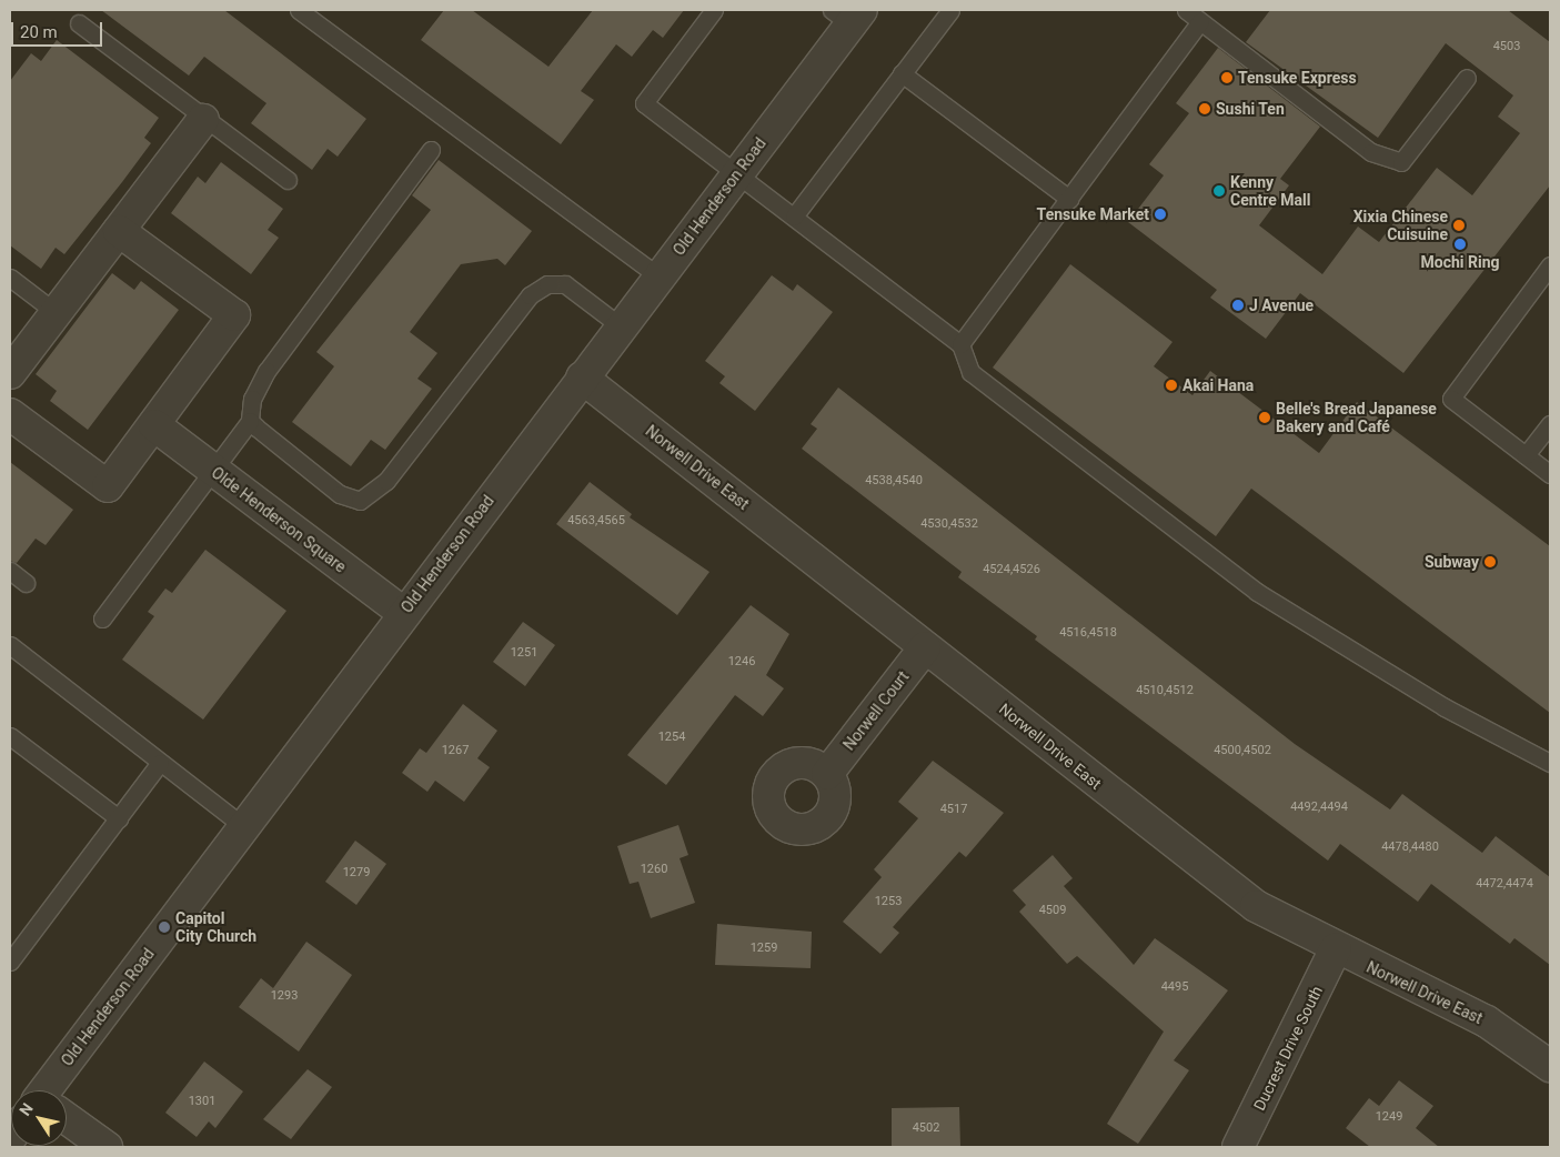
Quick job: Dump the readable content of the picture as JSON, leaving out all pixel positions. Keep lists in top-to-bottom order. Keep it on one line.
{"streets":{"street":["Old Henderson Road","Norwell Drive East","Olde Henderson Square","Norwell Court","Ducrest Drive South"]},"crossings":[["Old Henderson Road","Norwell Drive East"],["Old Henderson Road","Olde Henderson Square"],["Norwell Drive East","Norwell Court"],["Norwell Drive East","Ducrest Drive South"]],"places":["Tensuke Express","Sushi Ten","Kenny Centre Mall","Tensuke Market","Xixia Chinese Cuisuine","Mochi Ring","J Avenue","Akai Hana","Belle's Bread Japanese Bakery and Café","Subway","Capitol City Church"],"house_numbers":["4503","4538,4540","4563,4565","4530,4532","4524,4526","4516,4518","1251","1246","4510,4512","1254","1267","4500,4502","4492,4494","4517","4478,4480","1260","1279","4472,4474","1253","4509","1259","4495","1293","1301","1249","4502"],"scale_bar":"20 m","north":"top left"}
